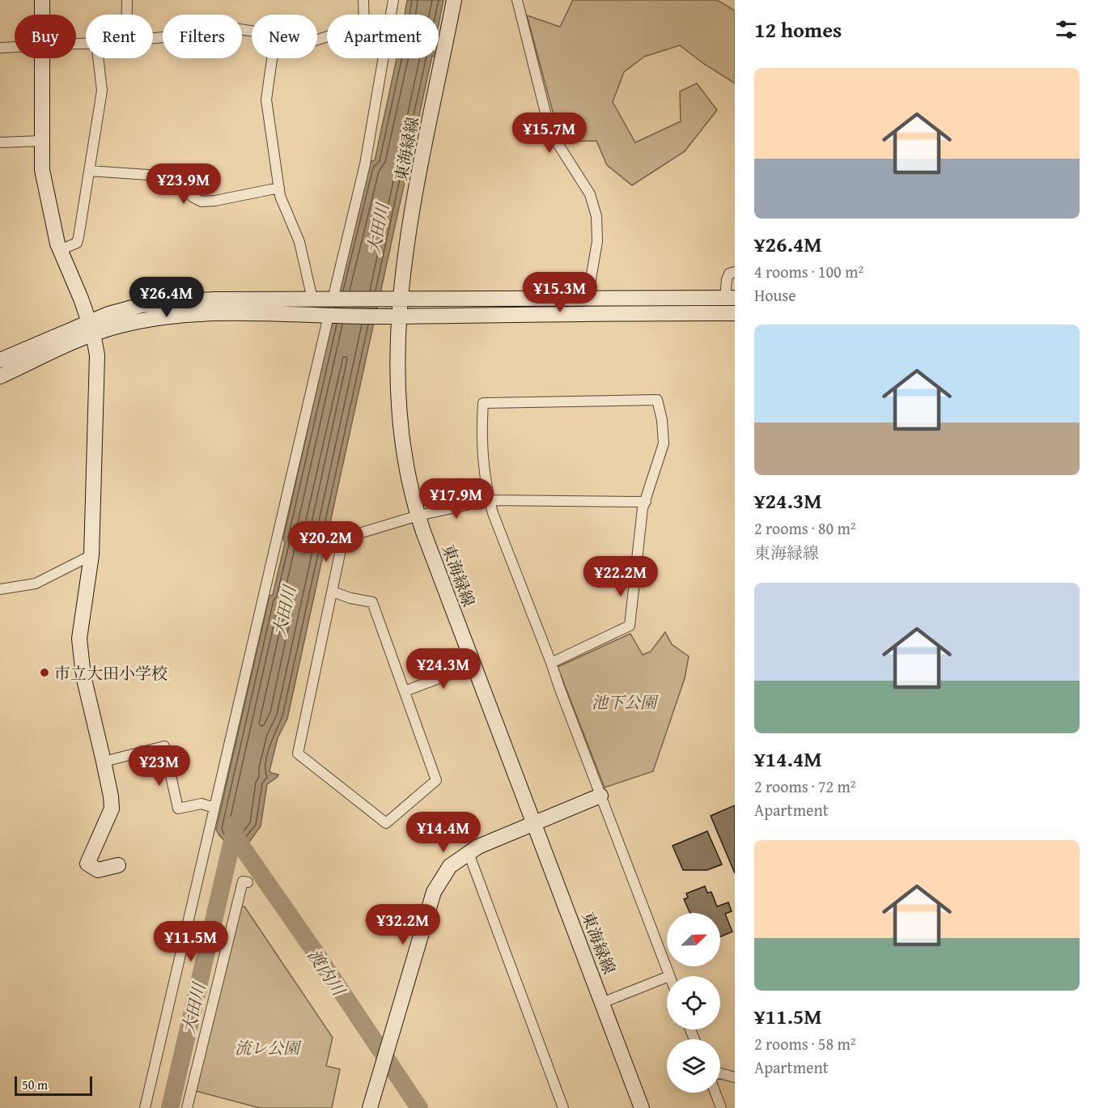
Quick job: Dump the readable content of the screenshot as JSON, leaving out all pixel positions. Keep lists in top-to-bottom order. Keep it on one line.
{"streets":{"street":["東海緑線"]},"water":["大田川","渡内川"],"parks":["池下公園","流レ公園"],"places":["市立大田小学校"],"scale_bar":"50 m","north":"top right","page":{"heading":"12 homes","chip":["Buy","Rent","Filters","New","Apartment"],"list":[{"name":"¥26.4M","note":"4 rooms · 100 m² · House"},{"name":"¥24.3M","note":"2 rooms · 80 m² · 東海緑線"},{"name":"¥14.4M","note":"2 rooms · 72 m² · Apartment"},{"name":"¥11.5M","note":"2 rooms · 58 m² · Apartment"}],"price":["¥15.7M","¥23.9M","¥15.3M","¥26.4M","¥17.9M","¥20.2M","¥22.2M","¥24.3M","¥23M","¥14.4M","¥32.2M","¥11.5M"],"scale":"50 m"}}
